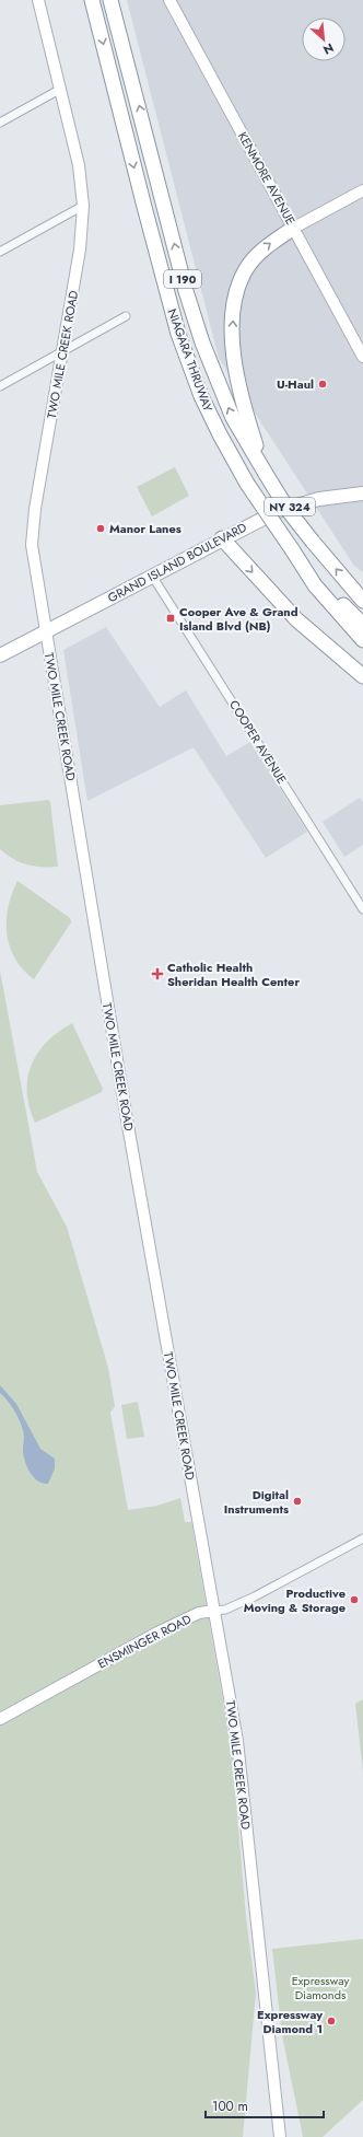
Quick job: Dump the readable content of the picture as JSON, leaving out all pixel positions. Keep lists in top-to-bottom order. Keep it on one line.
{"streets":{"highway":["I 190","NIAGARA THRUWAY"],"main road":["NY 324","GRAND ISLAND BOULEVARD"],"street":["KENMORE AVENUE","TWO MILE CREEK ROAD","COOPER AVENUE","ENSMINGER ROAD"]},"crossings":[["TWO MILE CREEK ROAD","GRAND ISLAND BOULEVARD"],["TWO MILE CREEK ROAD","ENSMINGER ROAD"],["GRAND ISLAND BOULEVARD","COOPER AVENUE"]],"parks":["Expressway Diamonds"],"places":{"other":["U-Haul","Manor Lanes","Digital Instruments","Productive Moving & Storage","Expressway Diamond 1"],"transit":["Cooper Ave & Grand Island Blvd (NB)"],"health":["Catholic Health Sheridan Health Center"]},"scale_bar":"100 m","north":"bottom right"}
